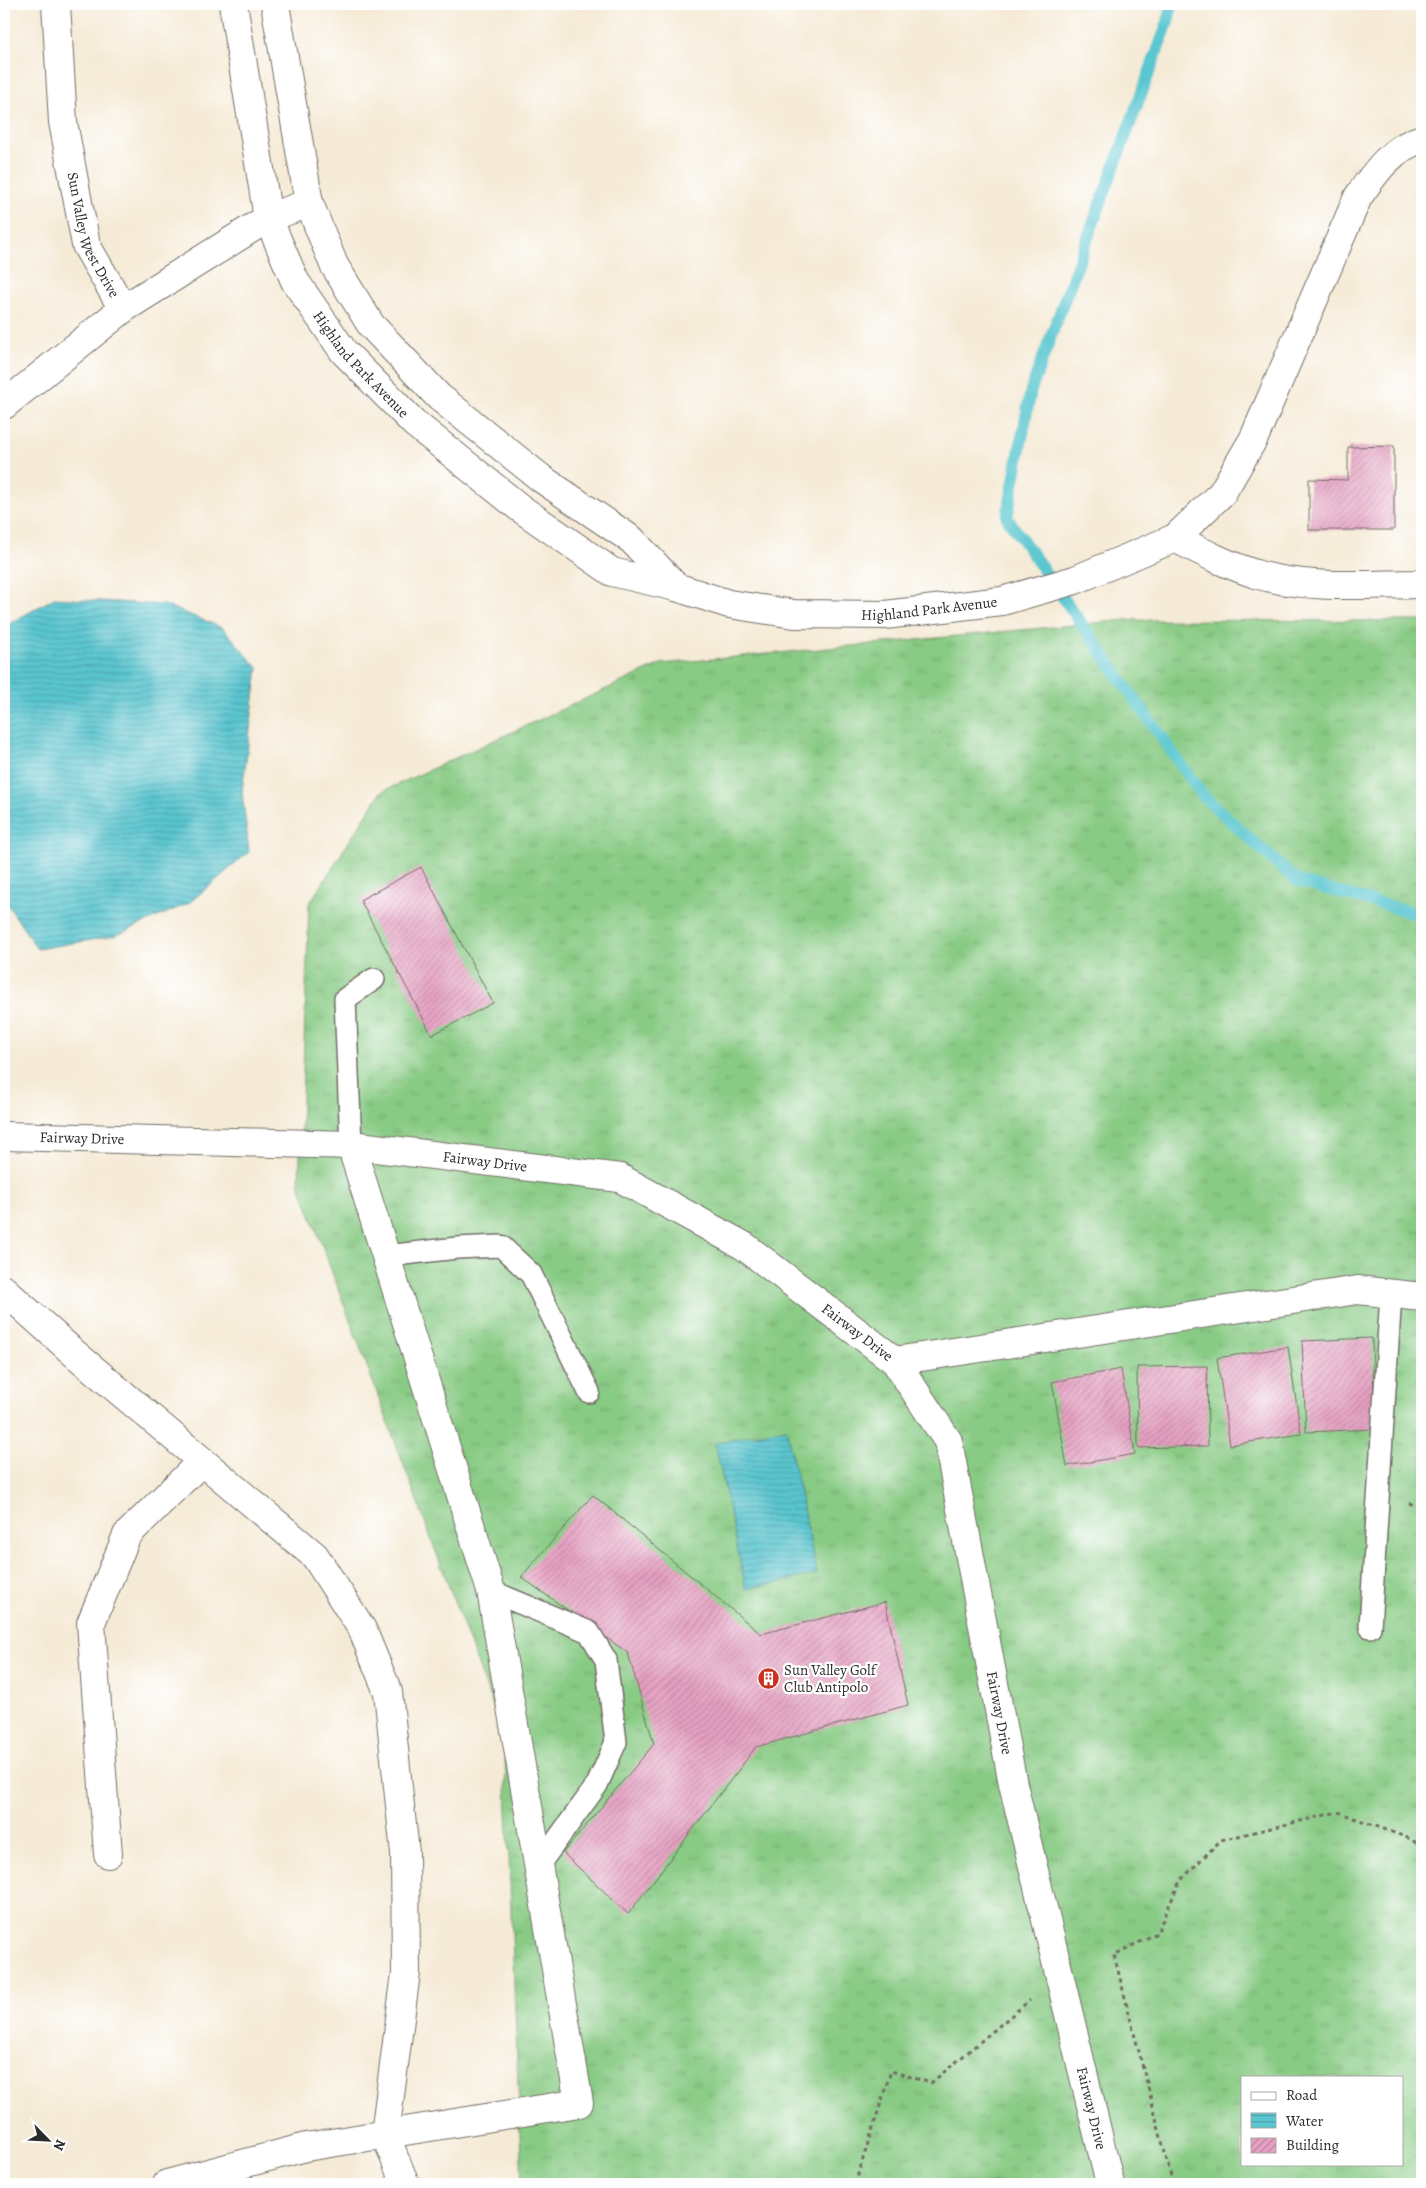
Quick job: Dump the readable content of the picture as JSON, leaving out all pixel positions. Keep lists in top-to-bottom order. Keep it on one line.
{"streets":{"street":["Sun Valley West Drive","Highland Park Avenue","Fairway Drive"]},"crossings":[["Sun Valley West Drive","Highland Park Avenue"]],"places":{"building":["Sun Valley Golf Club Antipolo"]},"legend":["Road","Water","Building"],"north":"bottom right"}
